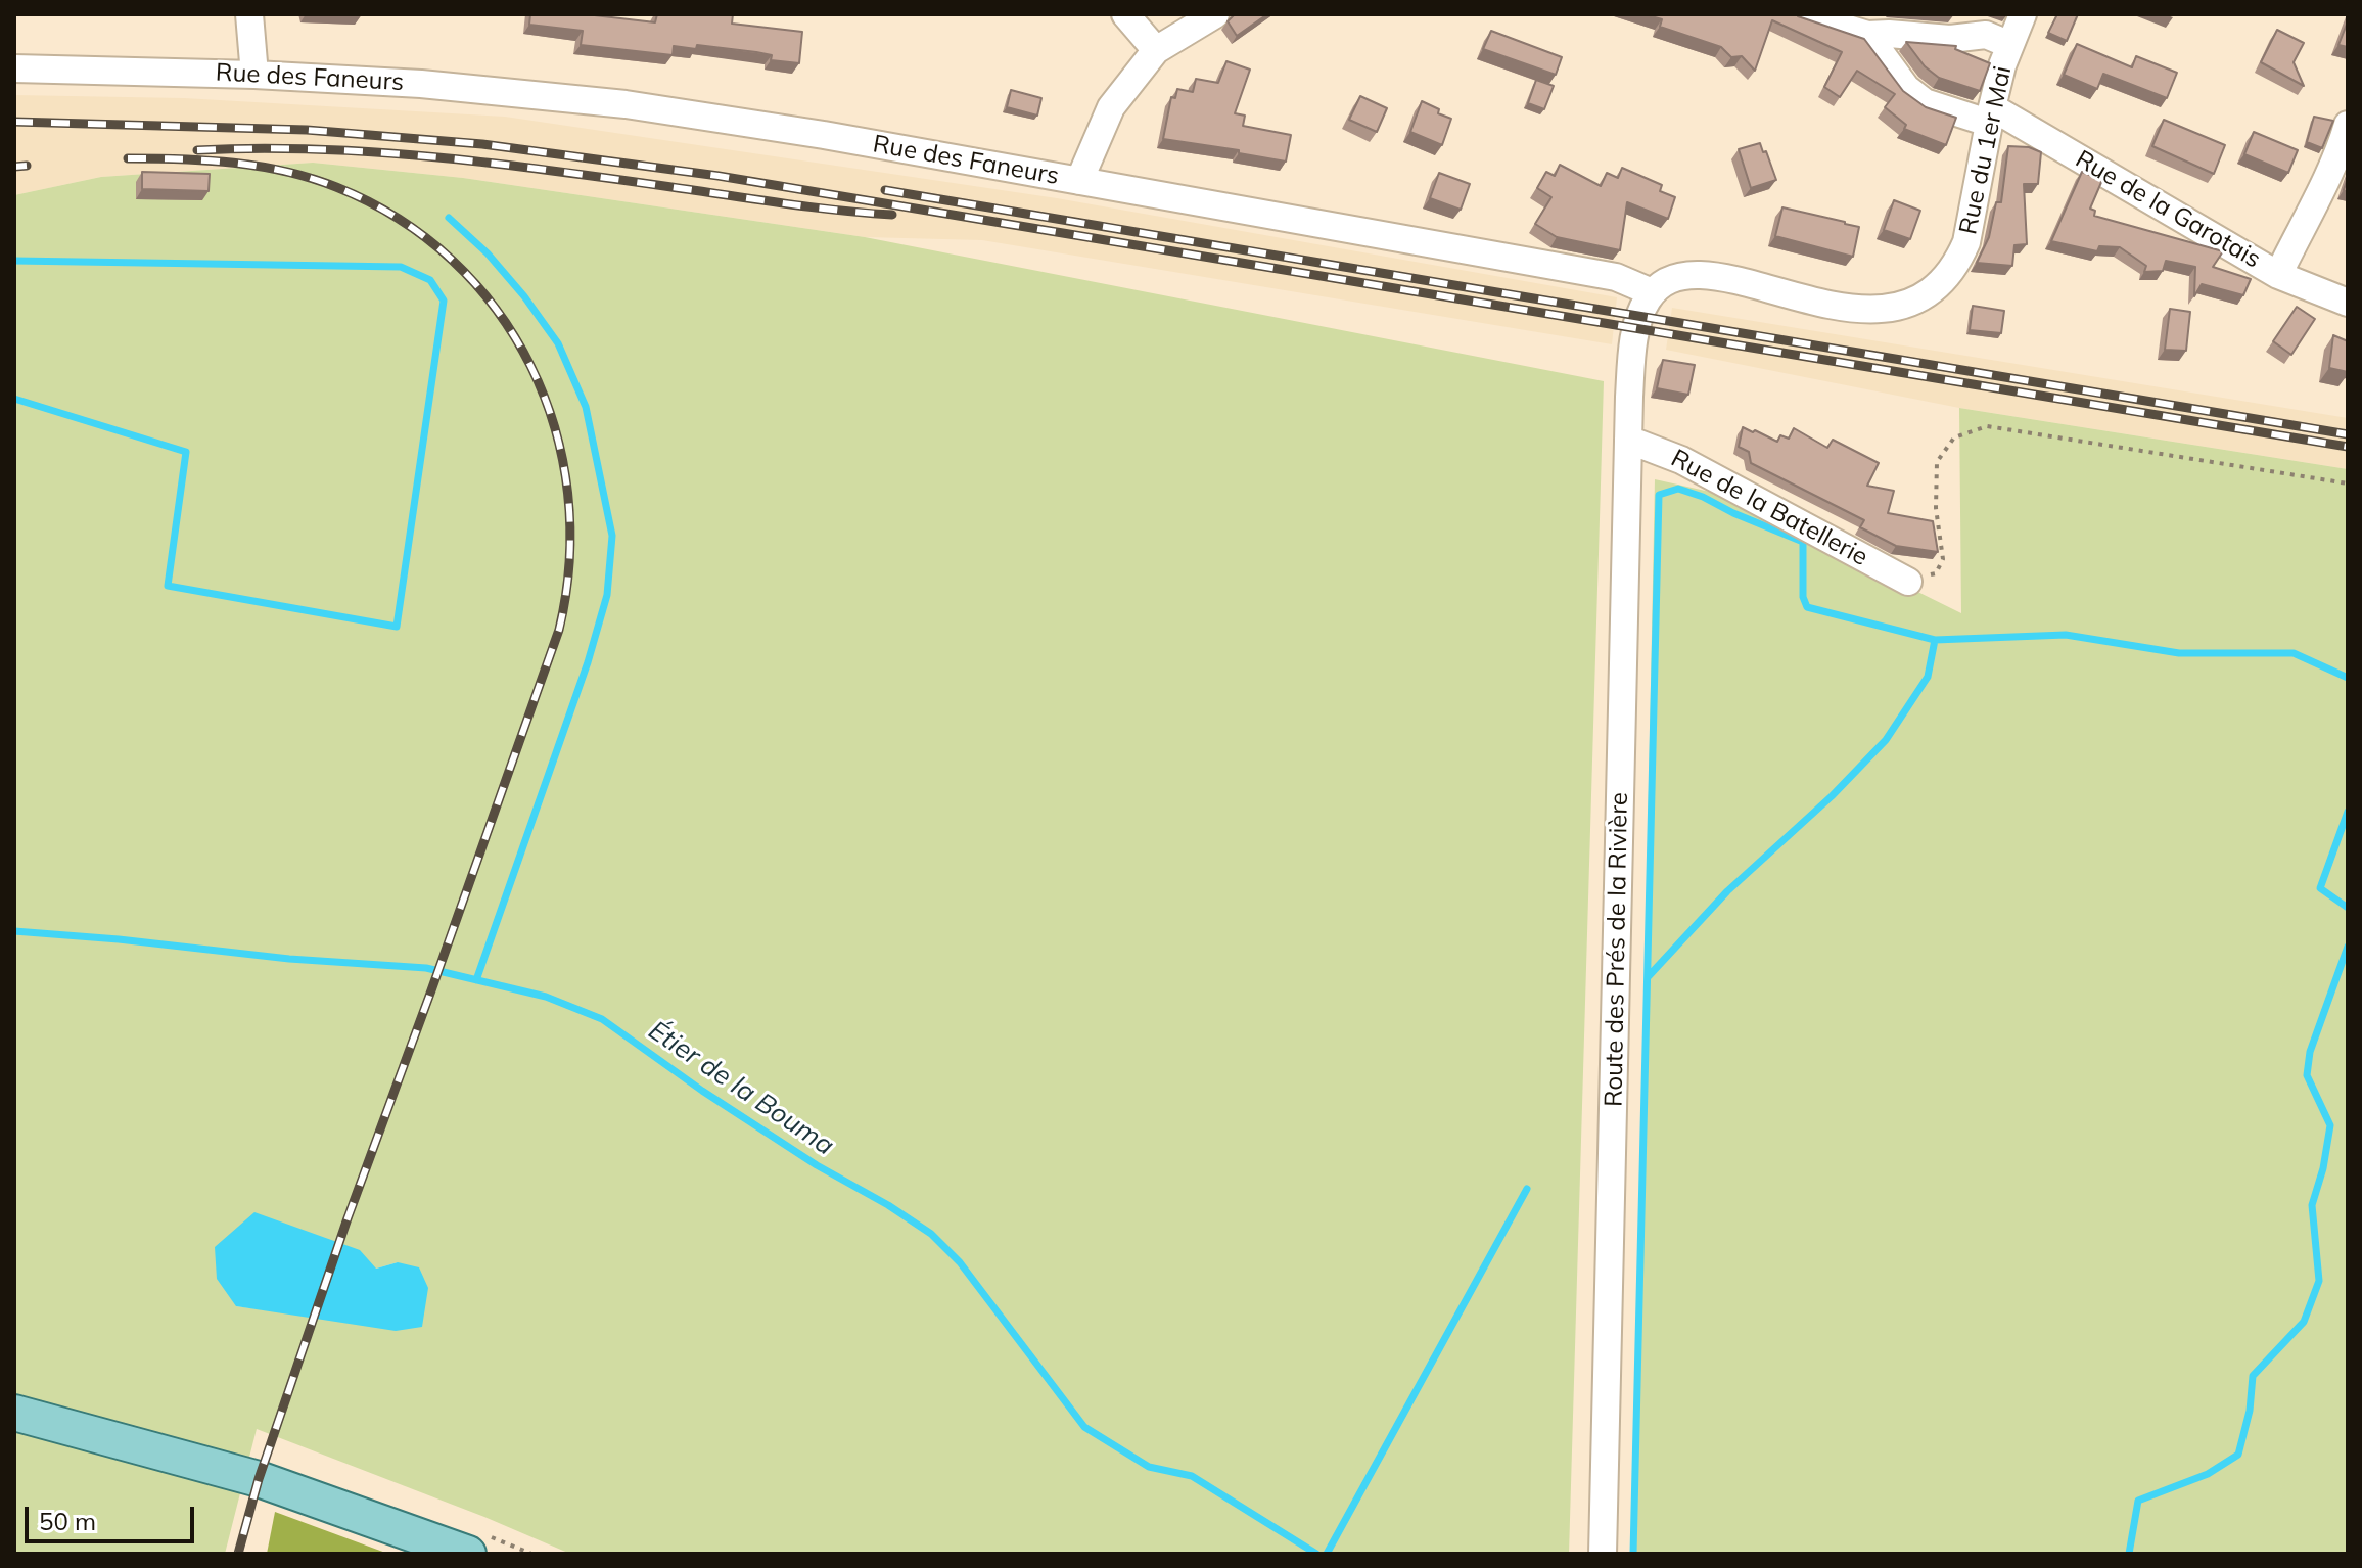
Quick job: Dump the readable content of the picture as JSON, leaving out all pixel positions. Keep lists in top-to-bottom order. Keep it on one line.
{"streets":{"street":["Rue des Faneurs","Rue du 1er Mai","Rue de la Garotais","Rue de la Batellerie","Route des Prés de la Rivière"]},"crossings":[["Rue des Faneurs","Rue du 1er Mai"],["Rue des Faneurs","Route des Prés de la Rivière"],["Rue du 1er Mai","Rue de la Garotais"],["Rue du 1er Mai","Route des Prés de la Rivière"],["Rue de la Batellerie","Route des Prés de la Rivière"]],"water":["Étier de la Bouma"],"scale_bar":"50 m"}
